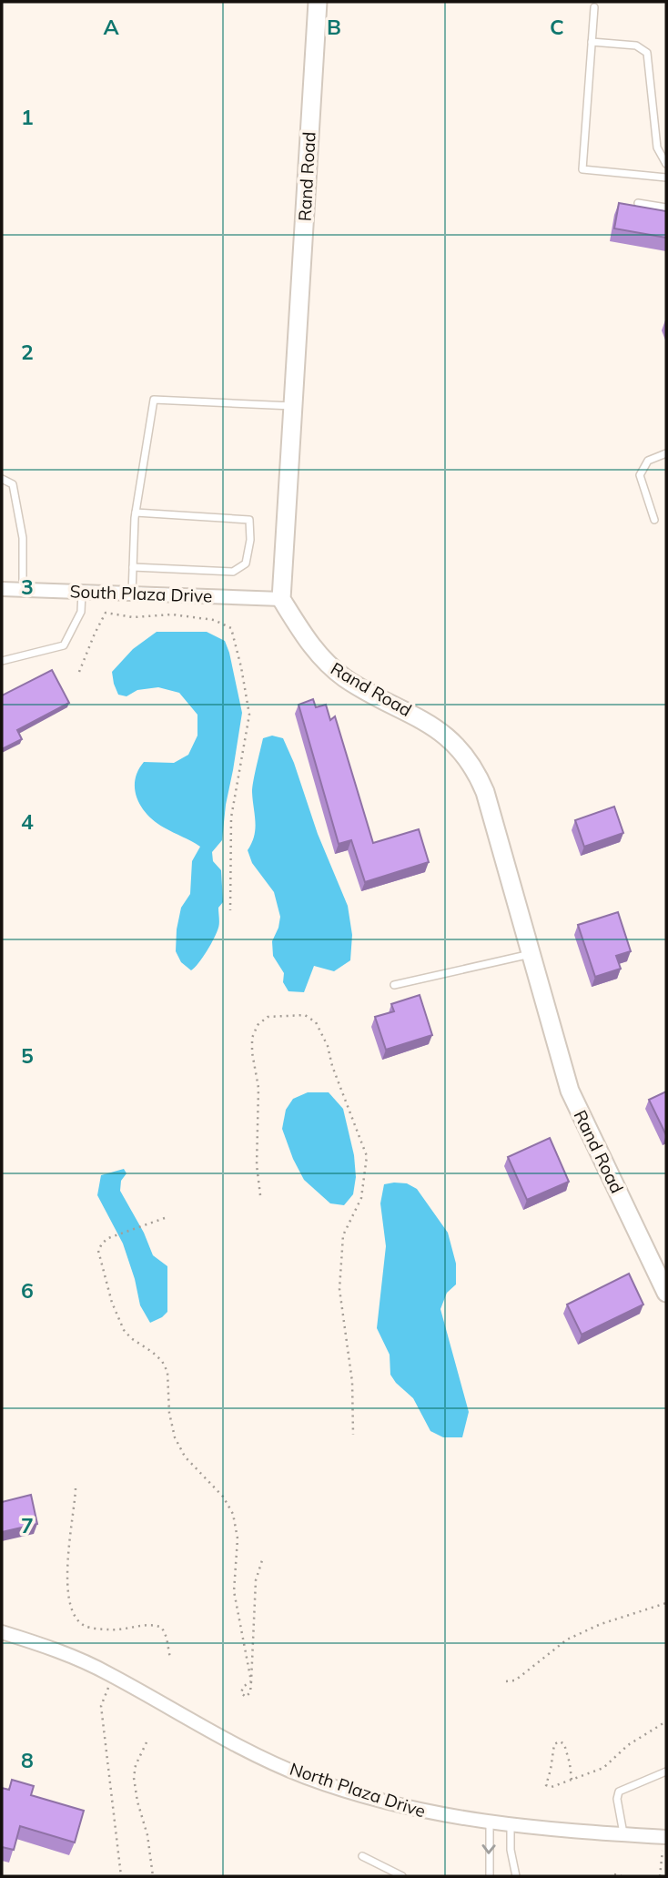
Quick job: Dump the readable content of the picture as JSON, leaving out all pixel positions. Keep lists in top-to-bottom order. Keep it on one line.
{"streets":{"street":["Rand Road","South Plaza Drive","North Plaza Drive"]},"crossings":[["Rand Road","South Plaza Drive"]],"grid":{"columns":["A","B","C"],"rows":["1","2","3","4","5","6","7","8"]}}
